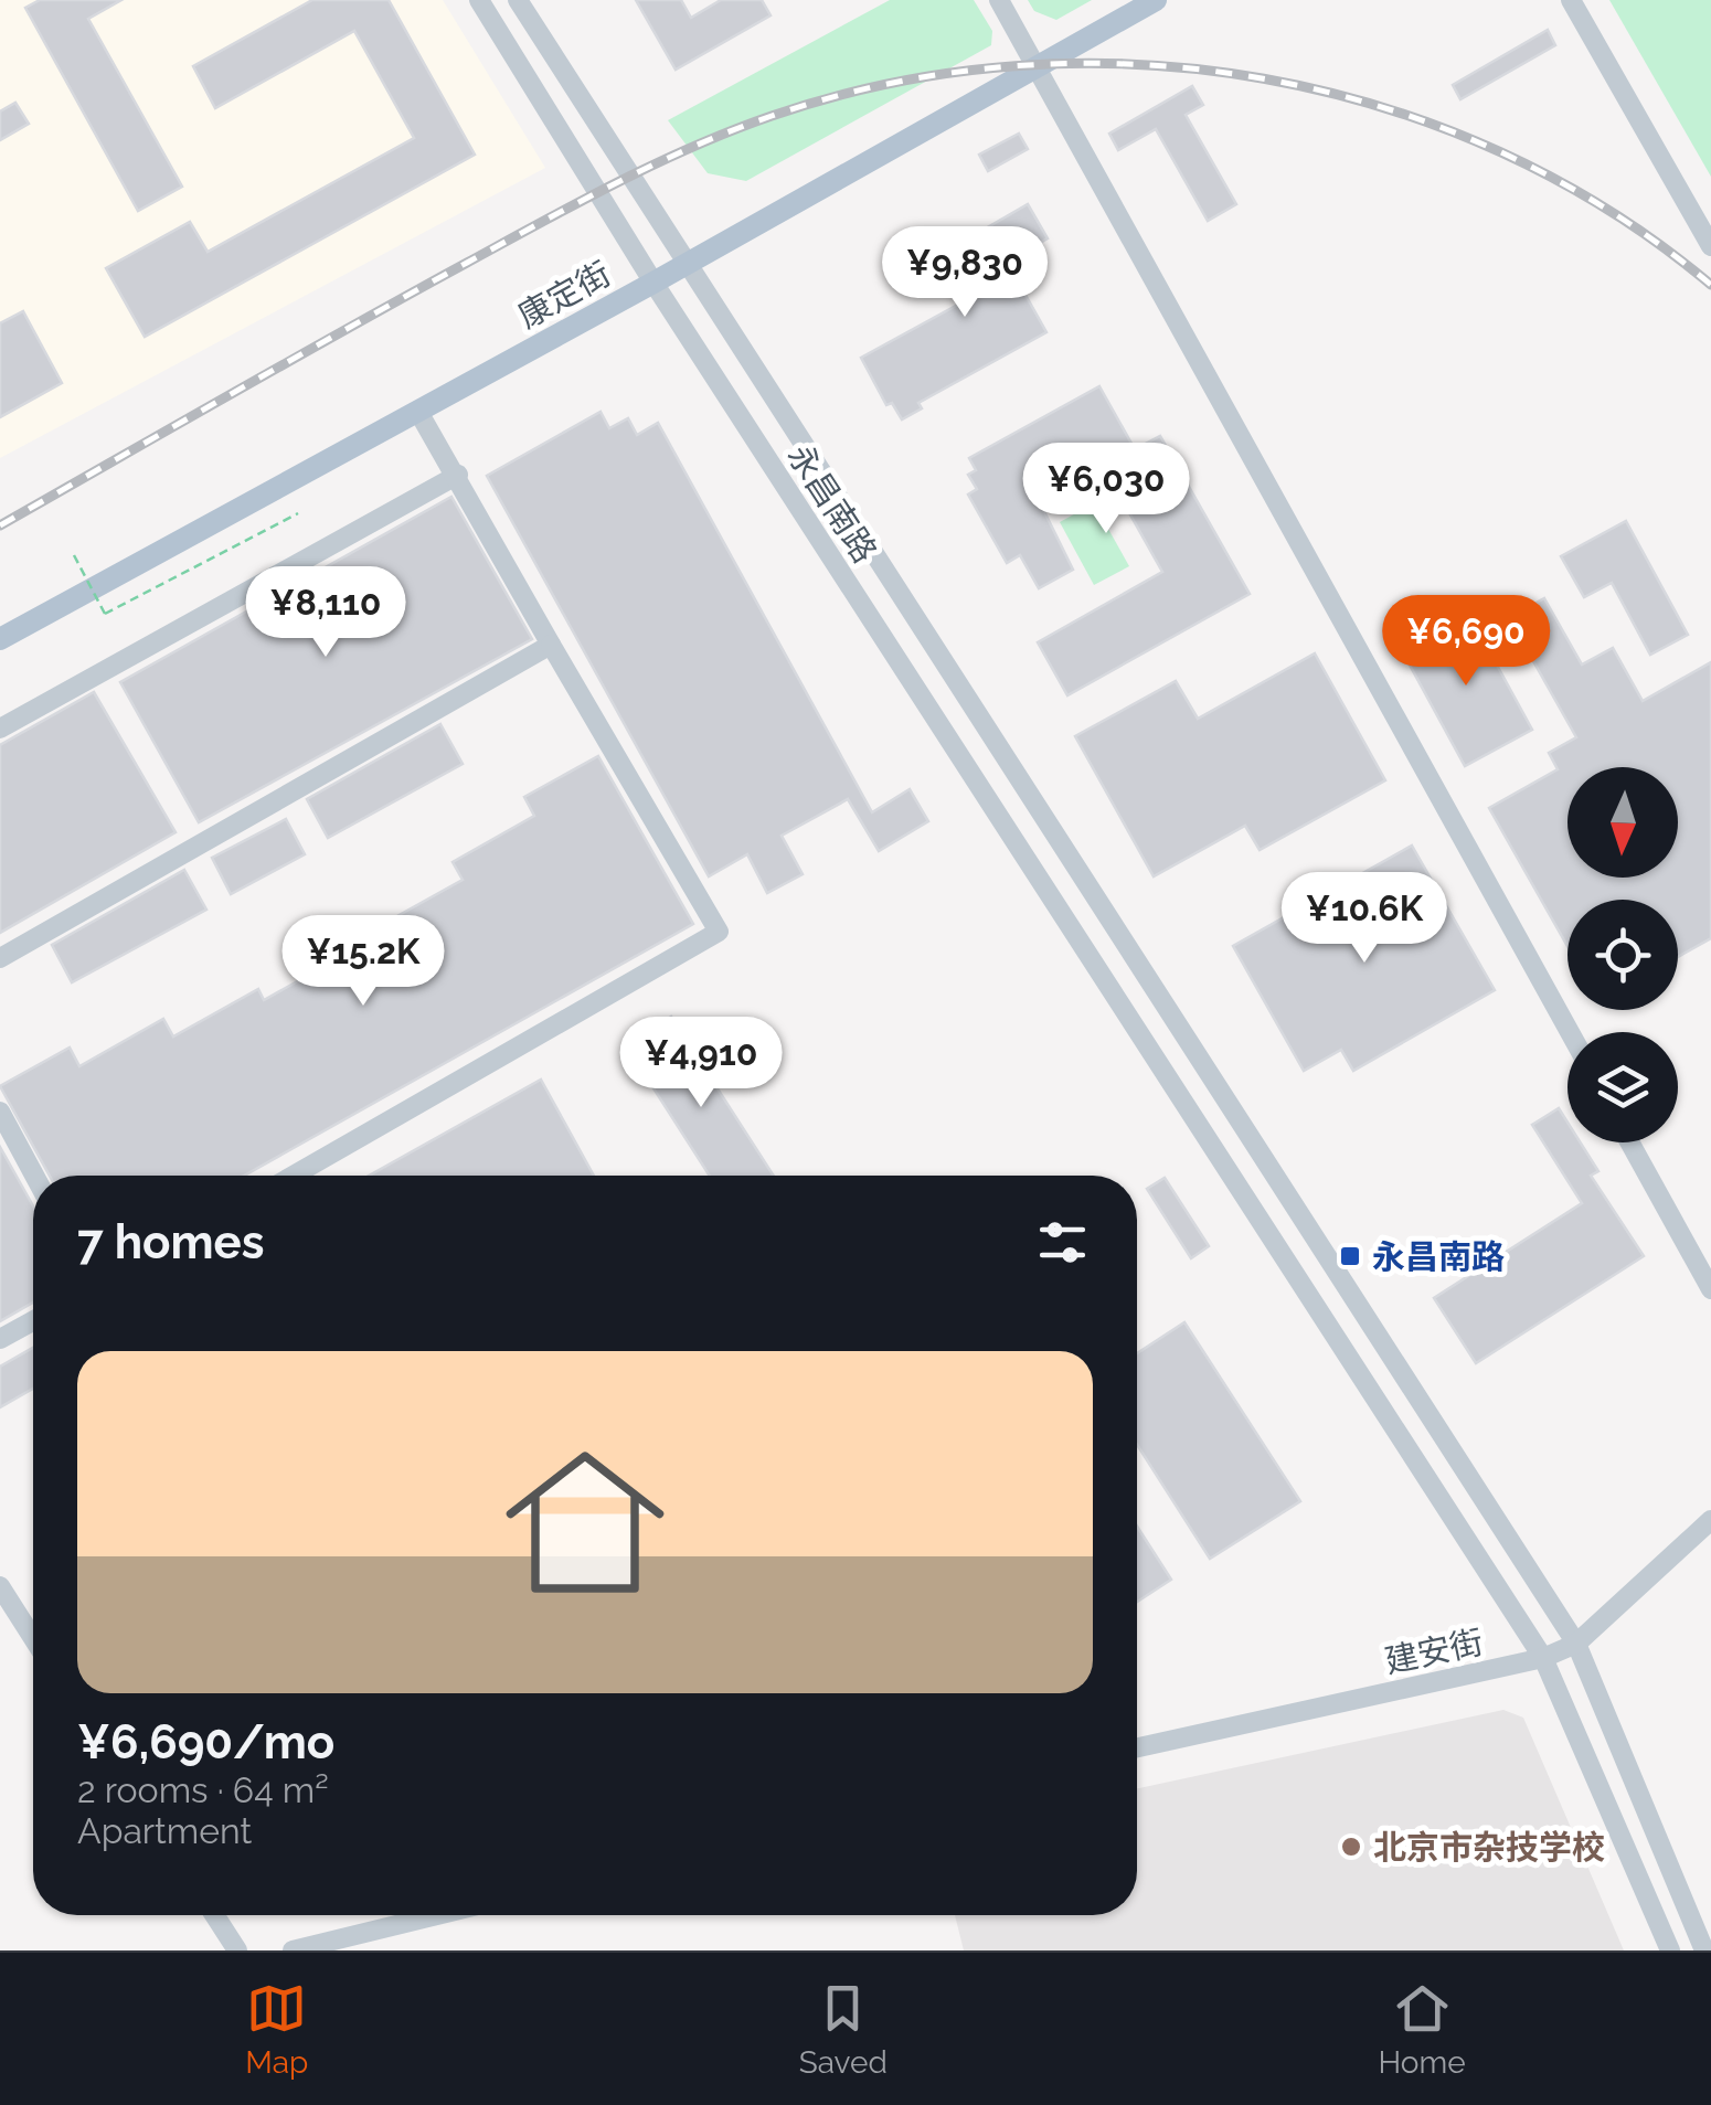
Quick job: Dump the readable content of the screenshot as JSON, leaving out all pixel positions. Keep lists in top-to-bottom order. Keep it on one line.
{"streets":{"main road":["康定街"],"street":["永昌南路","建安街"]},"crossings":[["康定街","永昌南路"],["永昌南路","建安街"]],"places":{"transit":["永昌南路"],"other":["北京市杂技学校"]},"north":"bottom","page":{"price":["¥9,830","¥6,030","¥8,110","¥6,690","¥10.6K","¥15.2K","¥4,910"],"heading":"7 homes","list":[{"name":"¥6,690/mo","note":"2 rooms · 64 m² · Apartment"}],"tabs":["Map","Saved","Home"]}}
